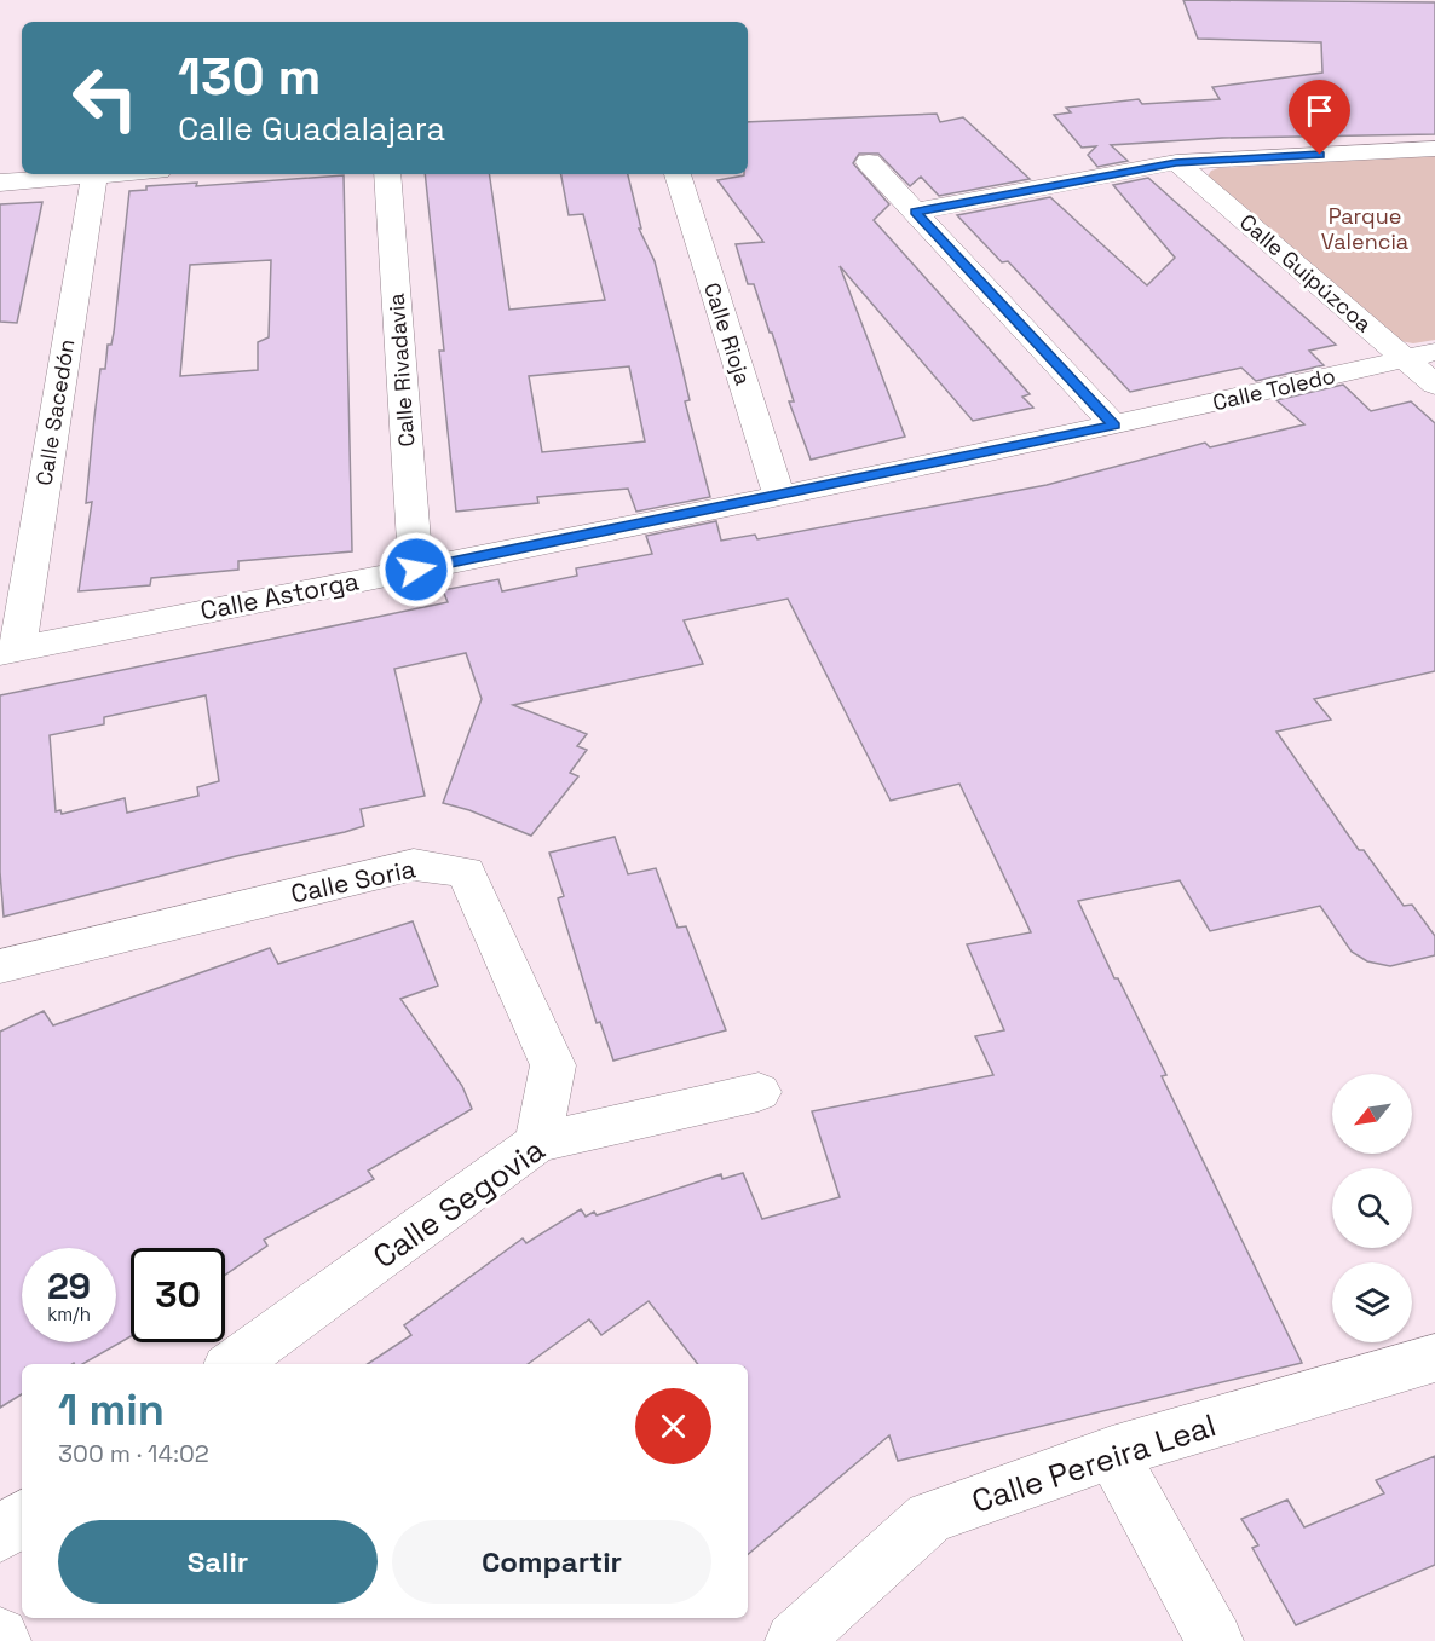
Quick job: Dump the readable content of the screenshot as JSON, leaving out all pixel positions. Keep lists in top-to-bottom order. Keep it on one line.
{"streets":{"street":["Calle Guipúzcoa","Calle Rioja","Calle Rivadavia","Calle Toledo","Calle Sacedón","Calle Astorga","Calle Soria","Calle Segovia","Calle Pereira Leal"]},"crossings":[["Calle Guipúzcoa","Calle Toledo"],["Calle Rioja","Calle Astorga"],["Calle Rivadavia","Calle Astorga"],["Calle Toledo","Calle Astorga"],["Calle Sacedón","Calle Astorga"],["Calle Soria","Calle Segovia"]],"parks":["Parque Valencia"],"north":"bottom left","page":{"turn":["130 m","Calle Guadalajara"],"speed":"29 km/h","limit":"30","heading":["1 min","300 m · 14:02"],"buttons":["Salir","Compartir"]}}
